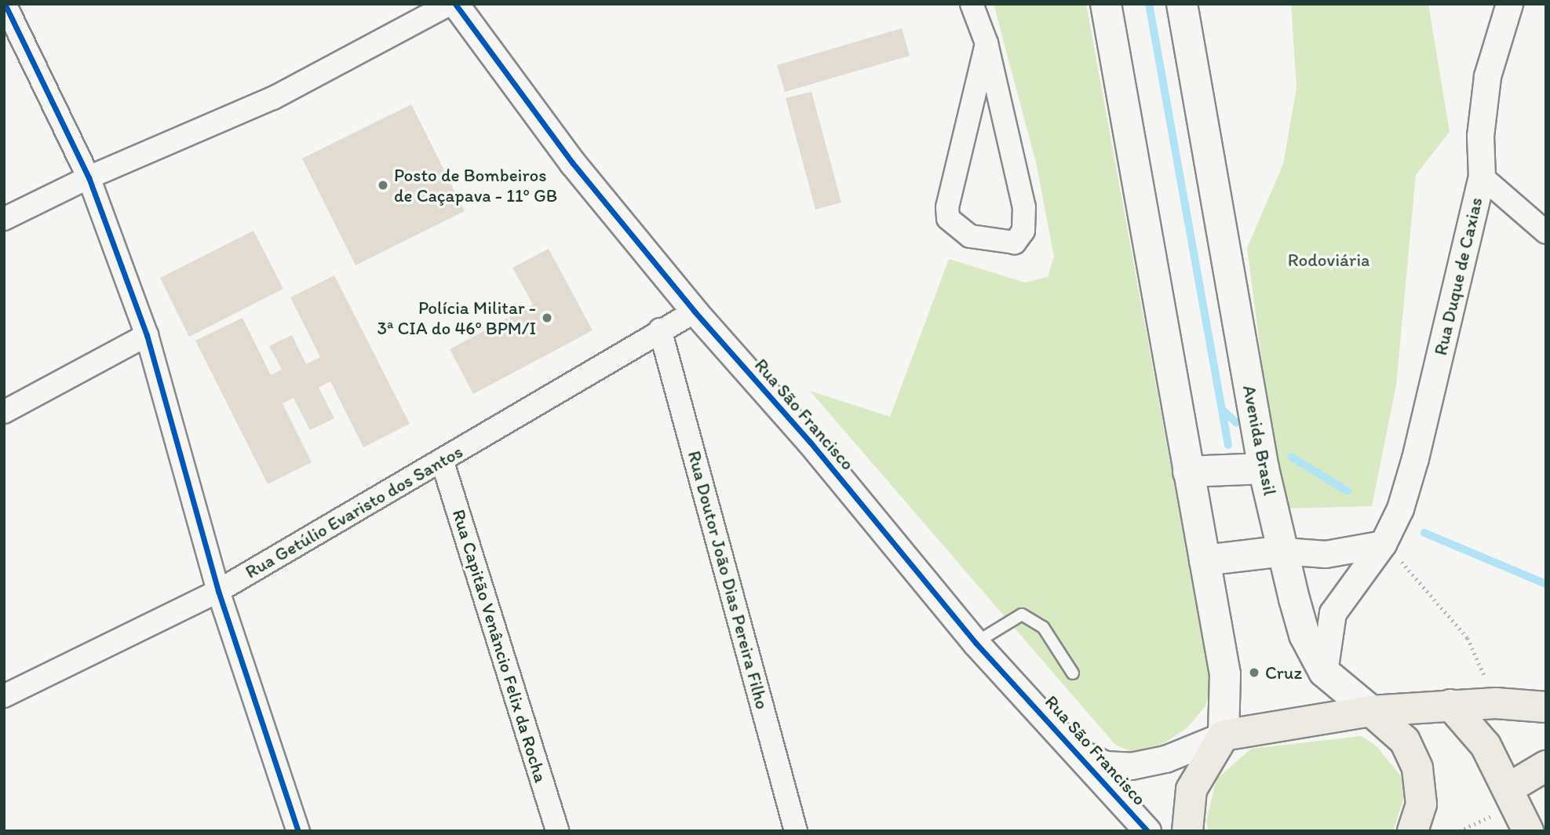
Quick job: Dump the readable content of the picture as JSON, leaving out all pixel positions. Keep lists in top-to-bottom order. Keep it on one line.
{"streets":{"main road":["Avenida Brasil"],"street":["Rua Duque de Caxias","Rua São Francisco","Rua Getúlio Evaristo dos Santos","Rua Doutor João Dias Pereira Filho","Rua Capitão Venâncio Felix da Rocha"]},"crossings":[["Rua Duque de Caxias","Avenida Brasil"],["Rua São Francisco","Rua Getúlio Evaristo dos Santos"],["Rua Getúlio Evaristo dos Santos","Rua Doutor João Dias Pereira Filho"],["Rua Getúlio Evaristo dos Santos","Rua Capitão Venâncio Felix da Rocha"]],"parks":["Rodoviária"],"places":["Posto de Bombeiros de Caçapava - 11º GB","Polícia Militar - 3ª CIA do 46º BPM/I","Cruz"]}
